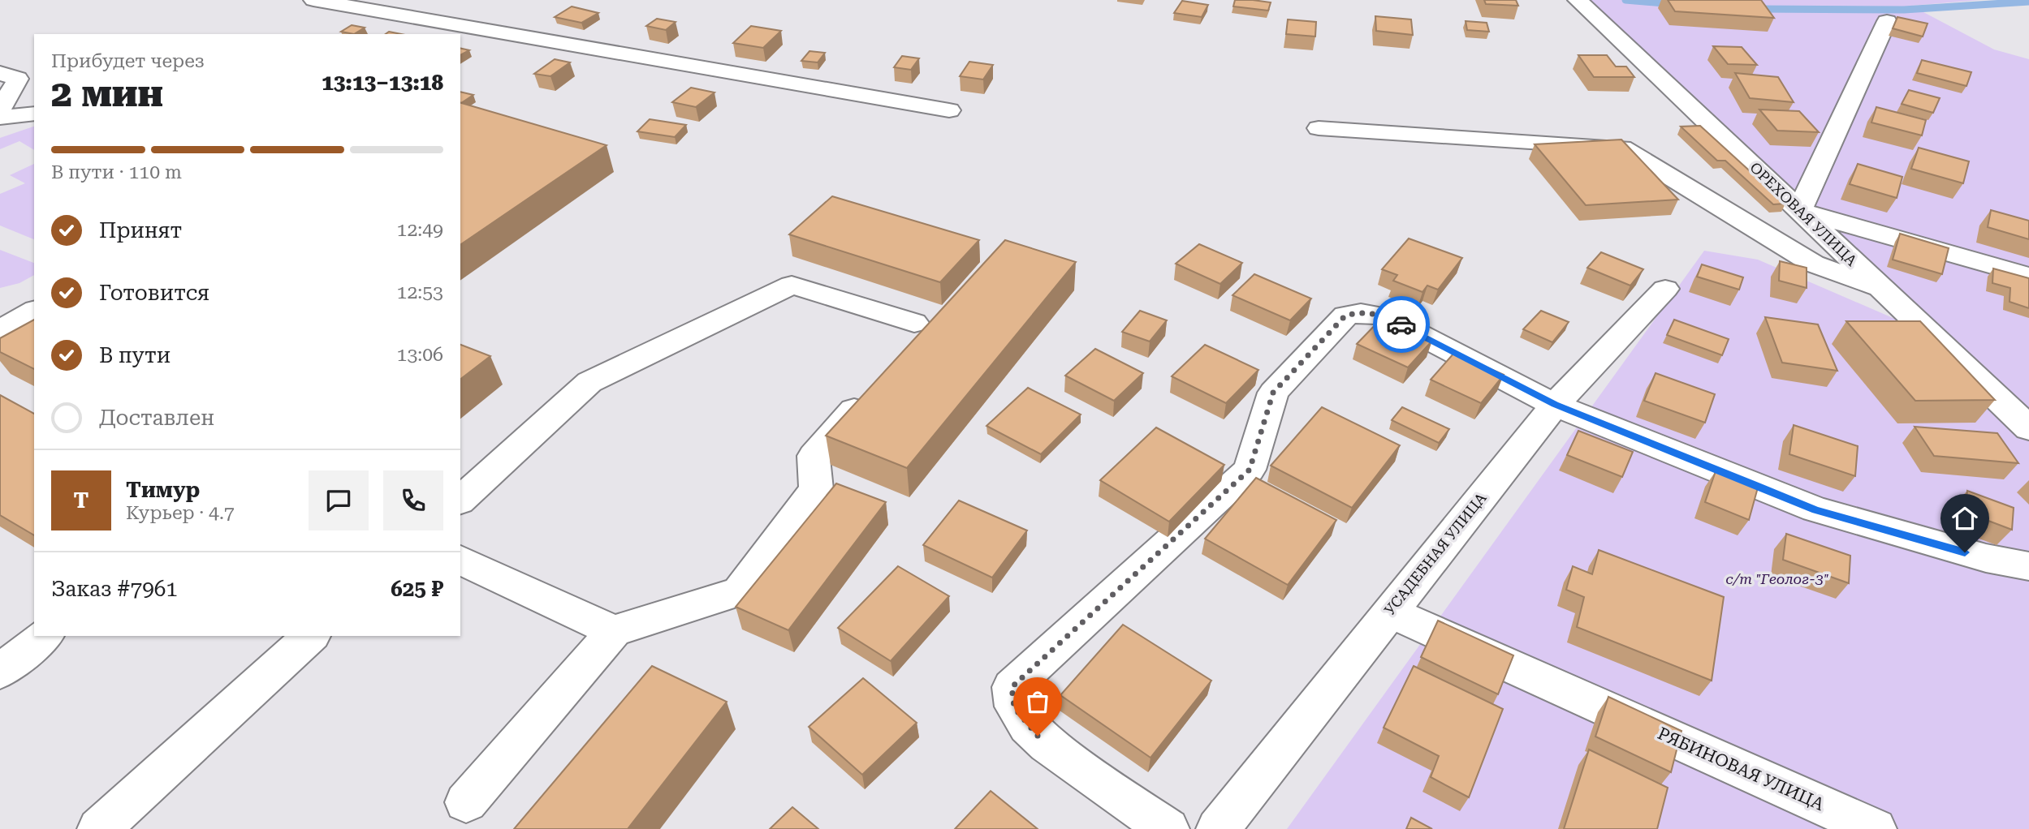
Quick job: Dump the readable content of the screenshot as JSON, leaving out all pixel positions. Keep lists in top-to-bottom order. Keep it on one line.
{"streets":{"street":["ОРЕХОВАЯ УЛИЦА","УСАДЕБНАЯ УЛИЦА","РЯБИНОВАЯ УЛИЦА"]},"crossings":[["УСАДЕБНАЯ УЛИЦА","РЯБИНОВАЯ УЛИЦА"]],"parks":["с/т \"Геолог-3\""],"page":{"heading":["2 мин","Прибудет через","13:13–13:18"],"panel":["Тимур","Курьер · 4.7","Заказ #7961","625 ₽"],"bar":"В пути · 110 m","list":[["Принят","12:49"],["Готовится","12:53"],["В пути","13:06"],"Доставлен"],"round":"Т"}}
